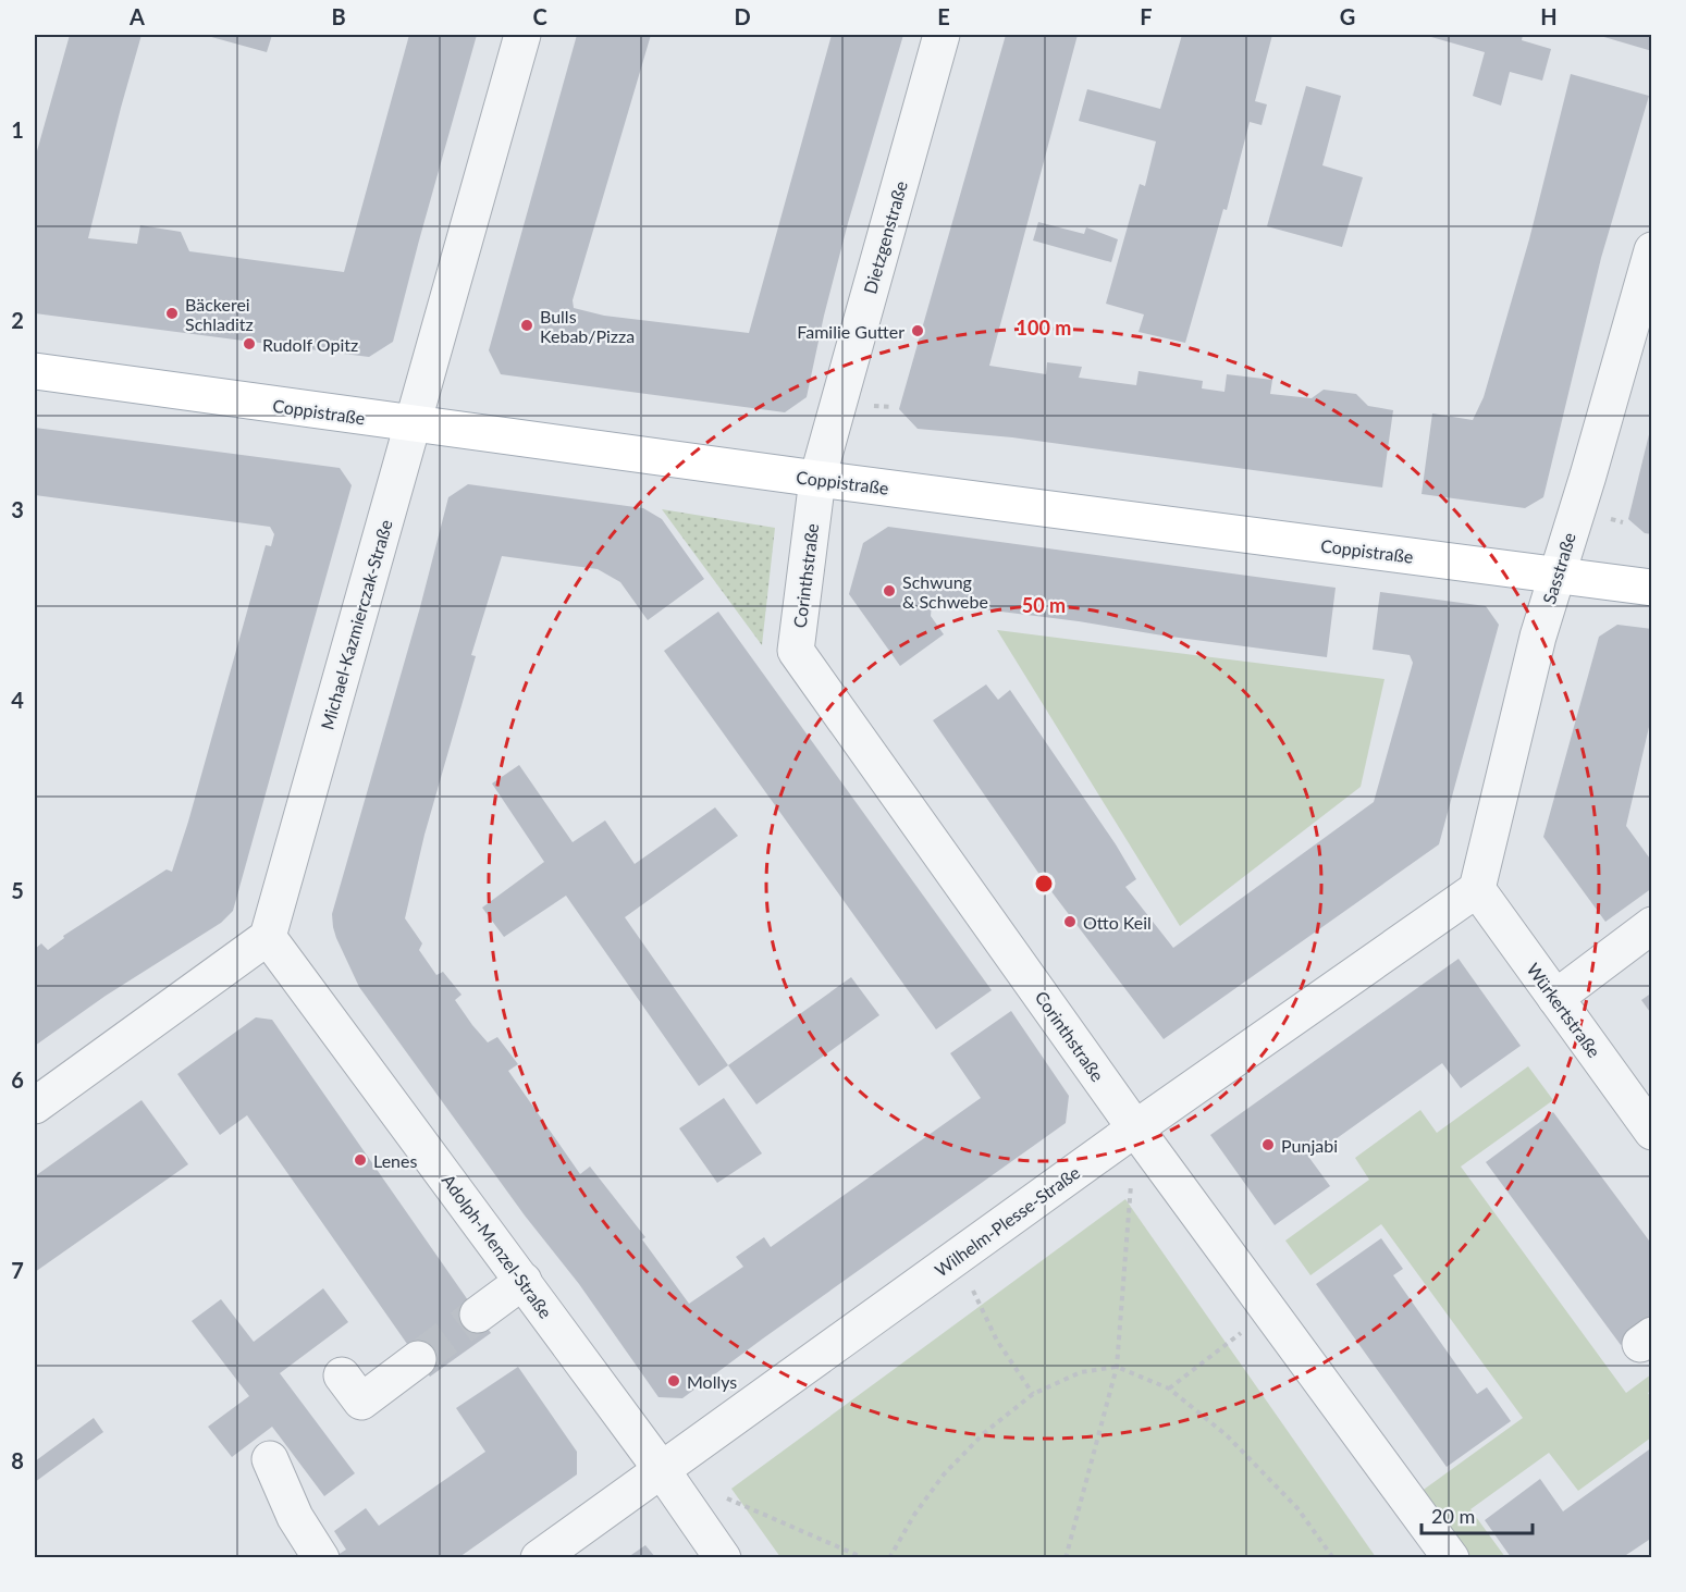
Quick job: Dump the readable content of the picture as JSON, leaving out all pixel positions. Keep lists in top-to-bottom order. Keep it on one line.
{"streets":{"main road":["Coppistraße"],"street":["Dietzgenstraße","Sasstraße","Corinthstraße","Michael-Kazmierczak-Straße","Würkertstraße","Wilhelm-Plesse-Straße","Adolph-Menzel-Straße"]},"crossings":[["Dietzgenstraße","Coppistraße"],["Dietzgenstraße","Corinthstraße"],["Coppistraße","Sasstraße"],["Coppistraße","Corinthstraße"],["Coppistraße","Michael-Kazmierczak-Straße"],["Sasstraße","Würkertstraße"],["Sasstraße","Wilhelm-Plesse-Straße"],["Corinthstraße","Wilhelm-Plesse-Straße"],["Michael-Kazmierczak-Straße","Adolph-Menzel-Straße"],["Würkertstraße","Wilhelm-Plesse-Straße"],["Wilhelm-Plesse-Straße","Adolph-Menzel-Straße"]],"places":["Bäckerei Schladitz","Bulls Kebab/Pizza","Familie Gutter","Rudolf Opitz","Schwung & Schwebe","Otto Keil","Punjabi","Lenes","Mollys"],"scale_bar":"20 m","grid":{"columns":["A","B","C","D","E","F","G","H"],"rows":["1","2","3","4","5","6","7","8"]},"rings":["100 m","50 m"]}
